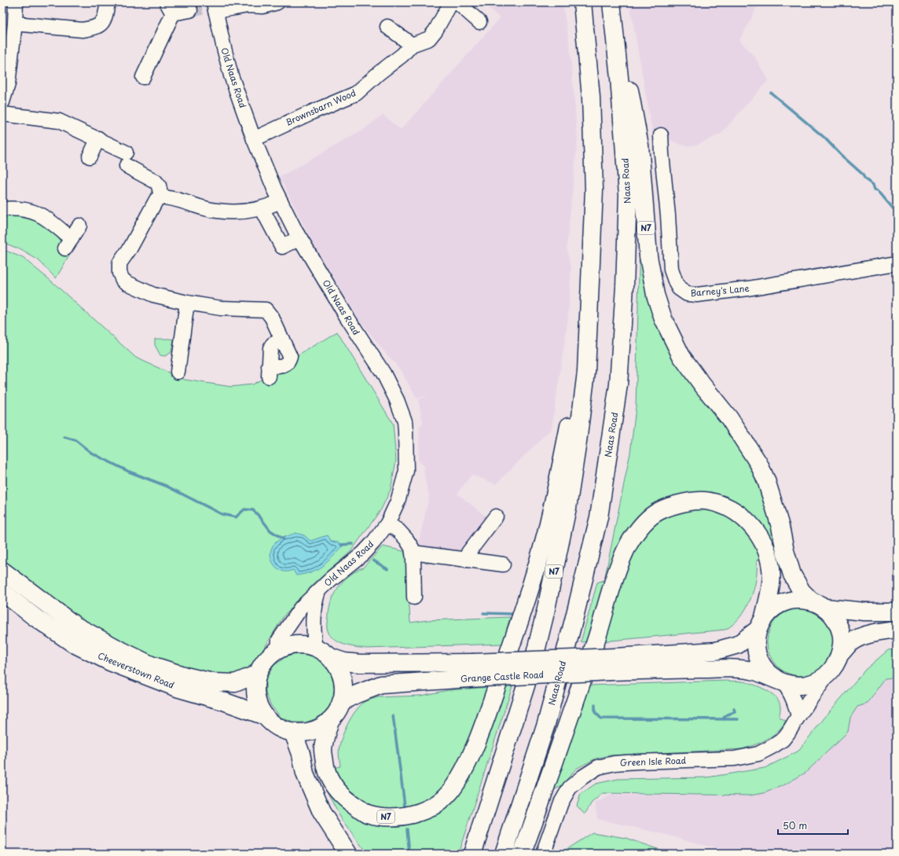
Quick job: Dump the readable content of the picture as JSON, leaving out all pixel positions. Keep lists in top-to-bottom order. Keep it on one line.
{"streets":{"main road":["Naas Road","N7","Cheeverstown Road","Grange Castle Road"],"street":["Old Naas Road","Brownsbarn Wood","Barney's Lane","Green Isle Road"]},"crossings":[["Old Naas Road","Brownsbarn Wood"],["Old Naas Road","N7"],["Old Naas Road","Cheeverstown Road"],["Old Naas Road","Grange Castle Road"],["N7","Cheeverstown Road"],["N7","Grange Castle Road"],["N7","Green Isle Road"],["Cheeverstown Road","Grange Castle Road"],["Grange Castle Road","Green Isle Road"]],"scale_bar":"50 m"}
